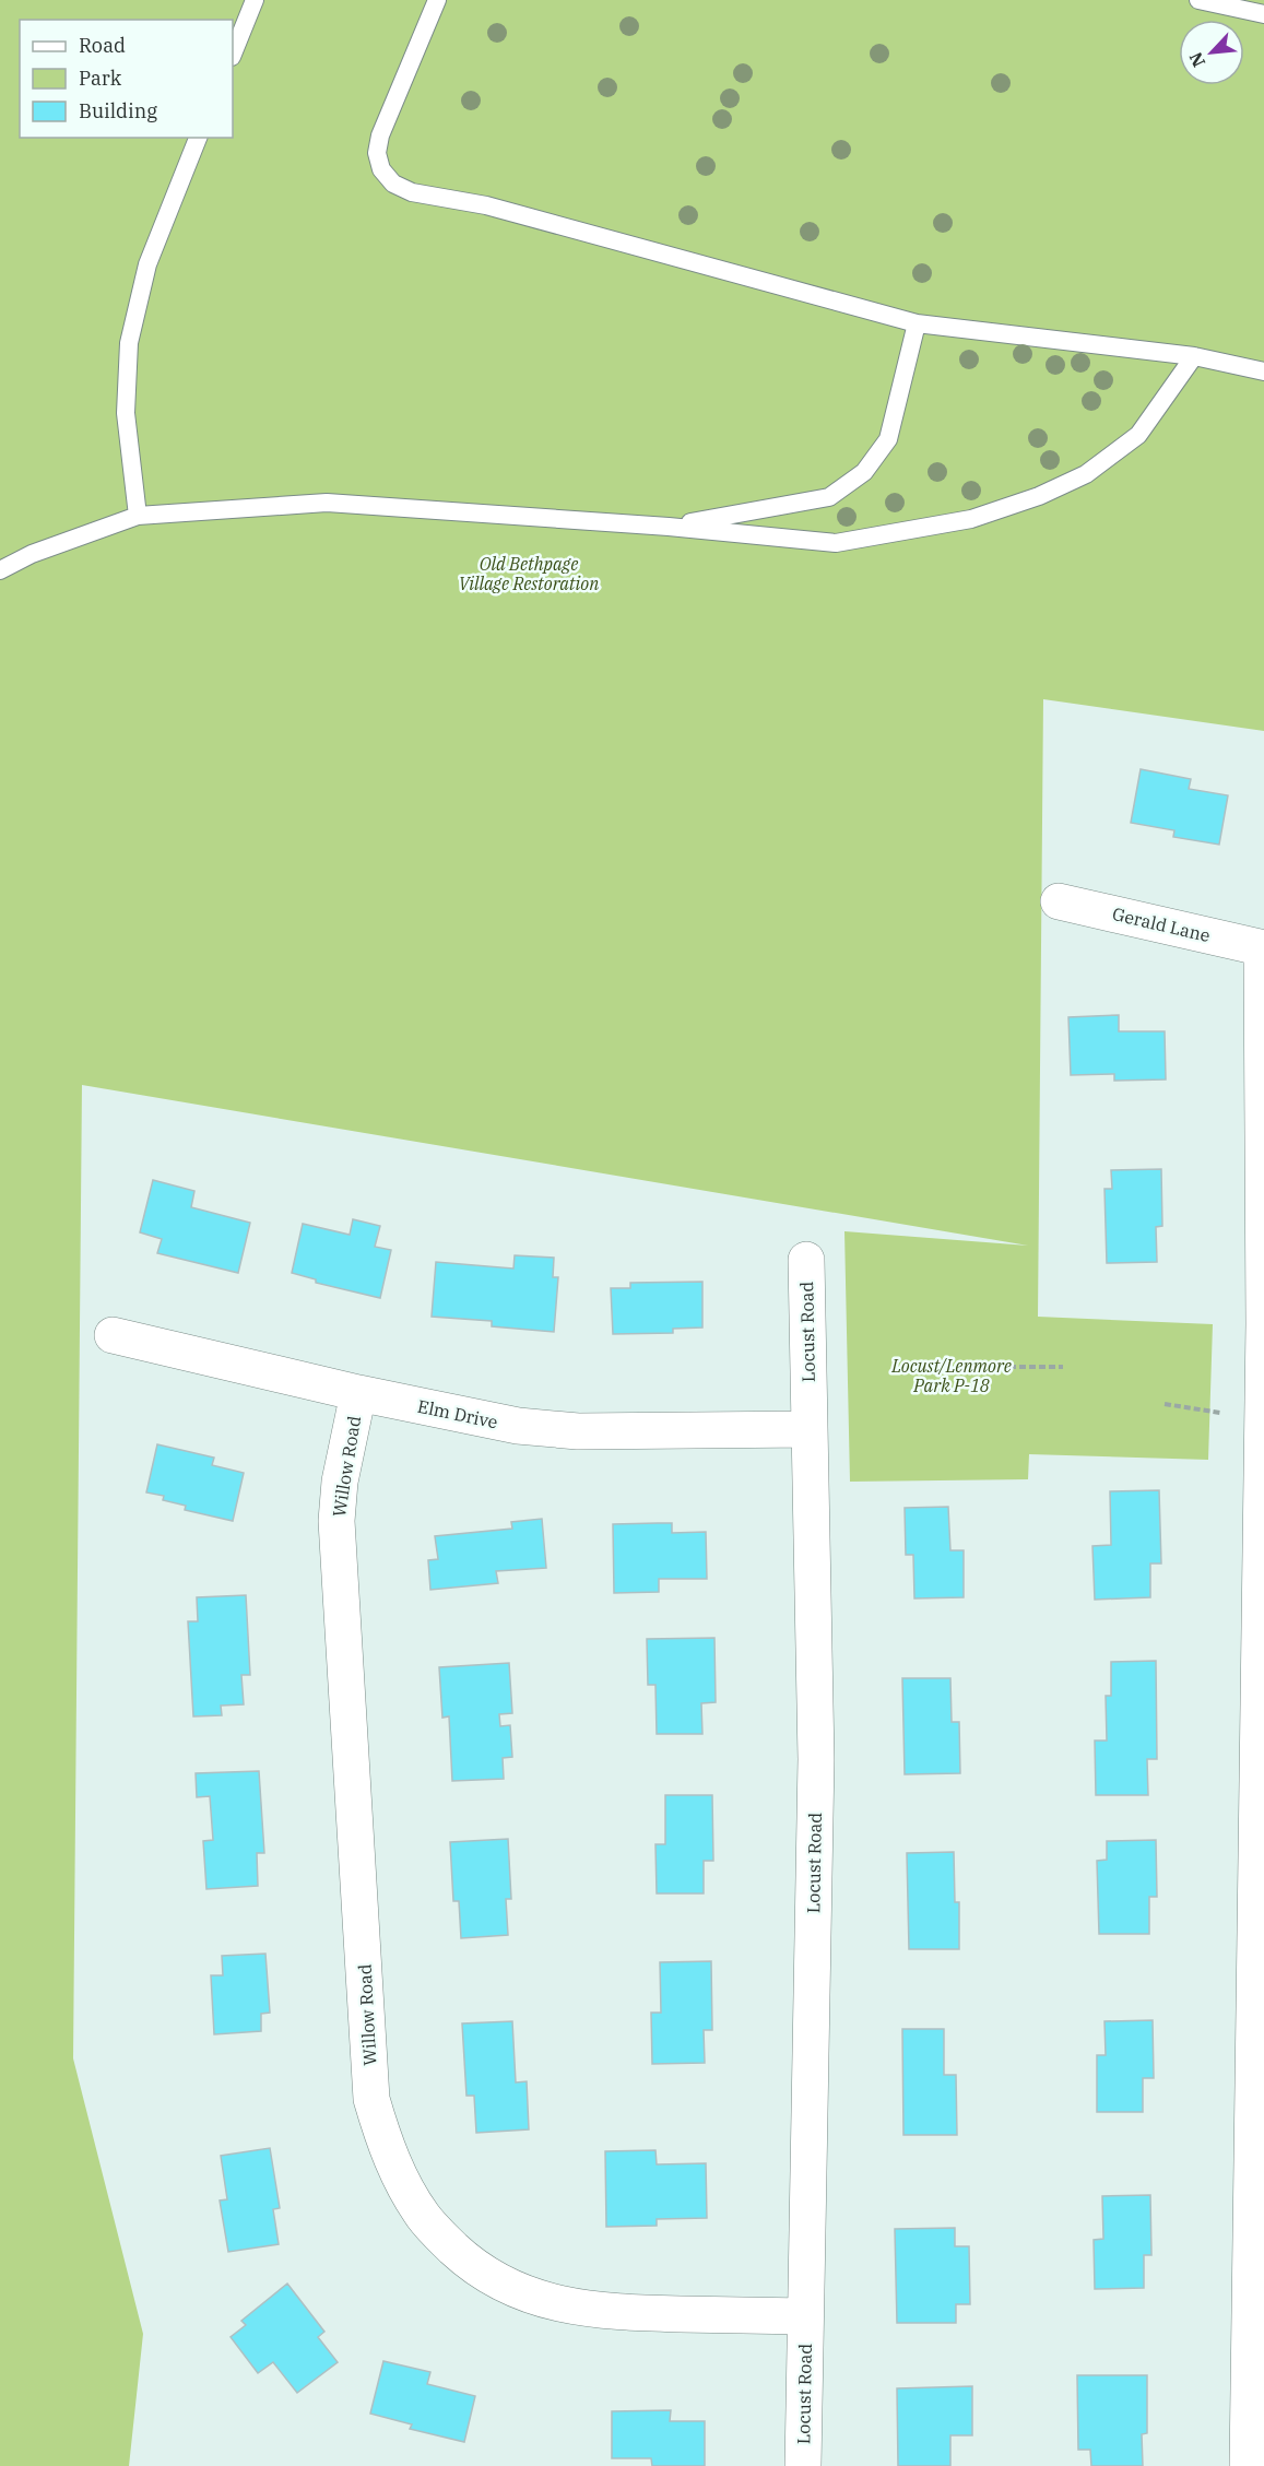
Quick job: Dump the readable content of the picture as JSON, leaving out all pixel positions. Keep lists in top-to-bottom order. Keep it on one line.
{"streets":{"street":["Gerald Lane","Locust Road","Elm Drive","Willow Road"]},"crossings":[["Locust Road","Elm Drive"],["Locust Road","Willow Road"],["Elm Drive","Willow Road"]],"parks":["Old Bethpage Village Restoration","Locust/Lenmore Park P-18"],"legend":["Road","Park","Building"],"north":"bottom left"}
